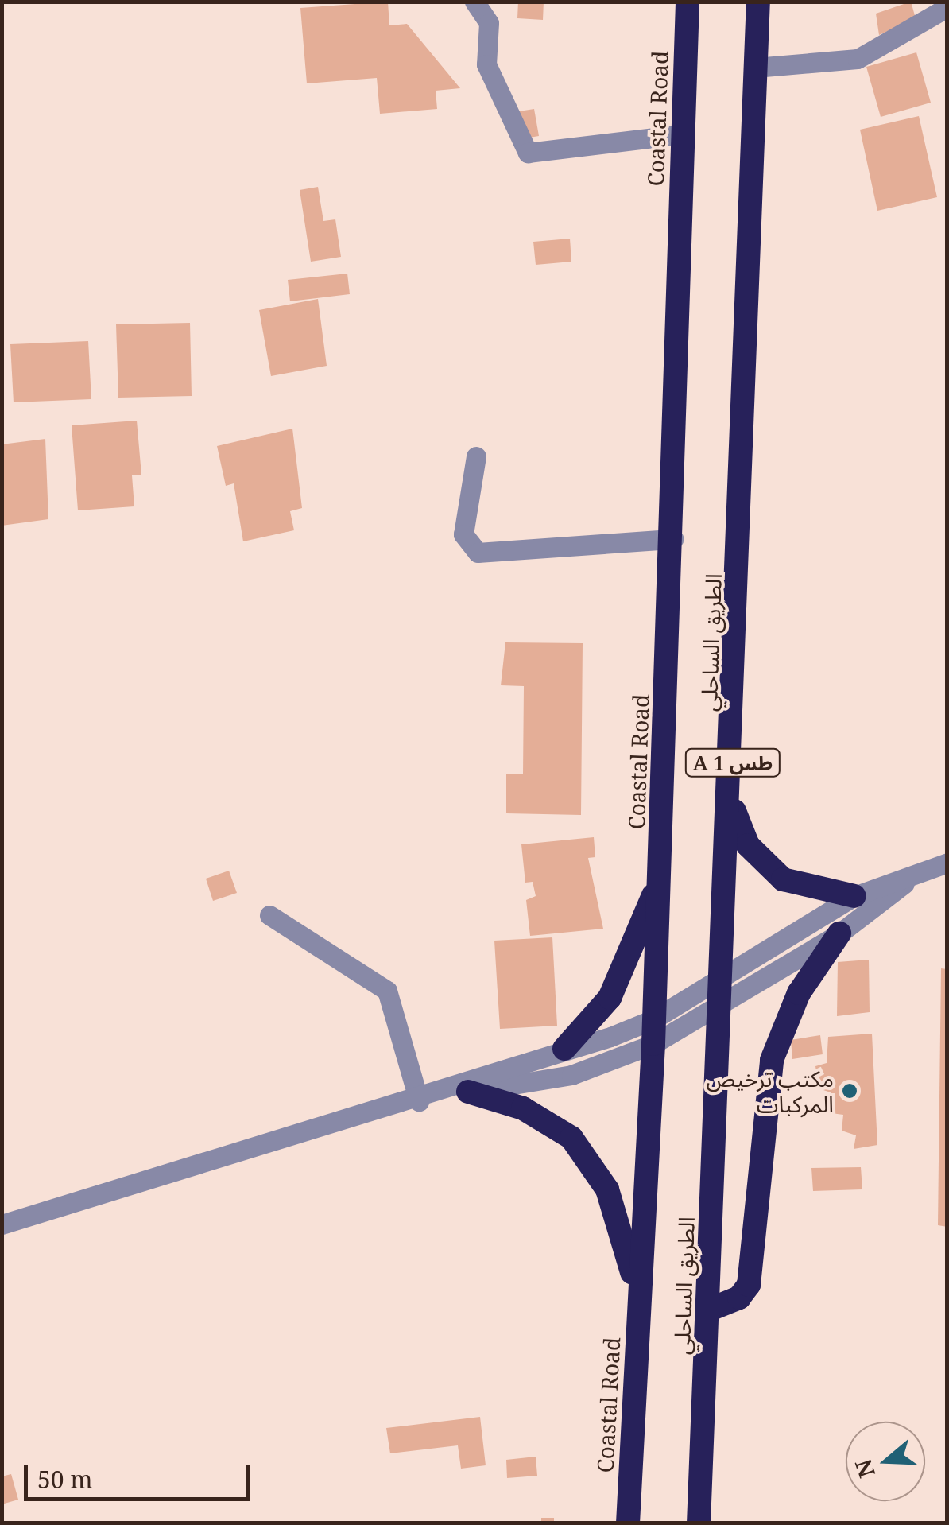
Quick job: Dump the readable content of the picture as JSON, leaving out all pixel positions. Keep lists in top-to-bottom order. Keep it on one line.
{"streets":{"highway":["Coastal Road","الطريق الساحلي","A 1 طس"]},"places":["مكتب ترخيص المركبات"],"scale_bar":"50 m","north":"left"}
